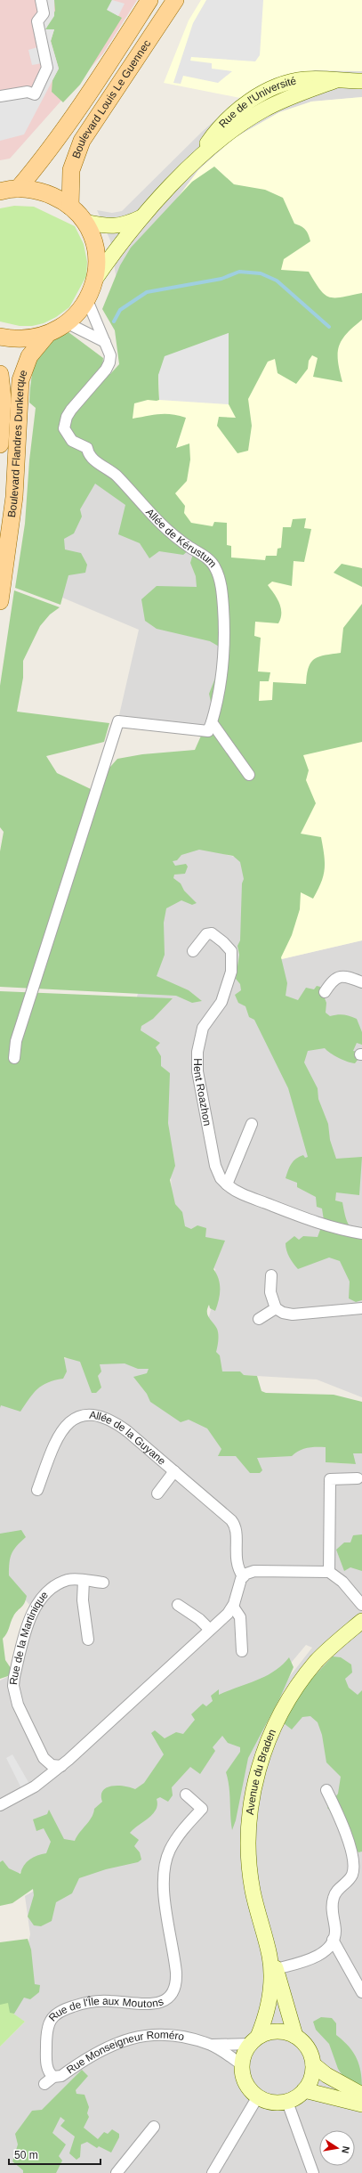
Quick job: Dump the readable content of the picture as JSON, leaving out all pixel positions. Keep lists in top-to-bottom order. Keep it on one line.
{"streets":{"main road":["Boulevard Louis Le Guennec","Boulevard Flandres Dunkerque"],"street":["Rue de l'Université","Allée de Kérustum","Hent Roazhon","Allée de la Guyane","Rue de la Martinique","Avenue du Braden","Rue de l'Île aux Moutons","Rue Monseigneur Roméro"]},"crossings":[["Avenue du Braden","Rue Monseigneur Roméro"],["Rue de l'Île aux Moutons","Rue Monseigneur Roméro"]],"scale_bar":"50 m","north":"right"}
